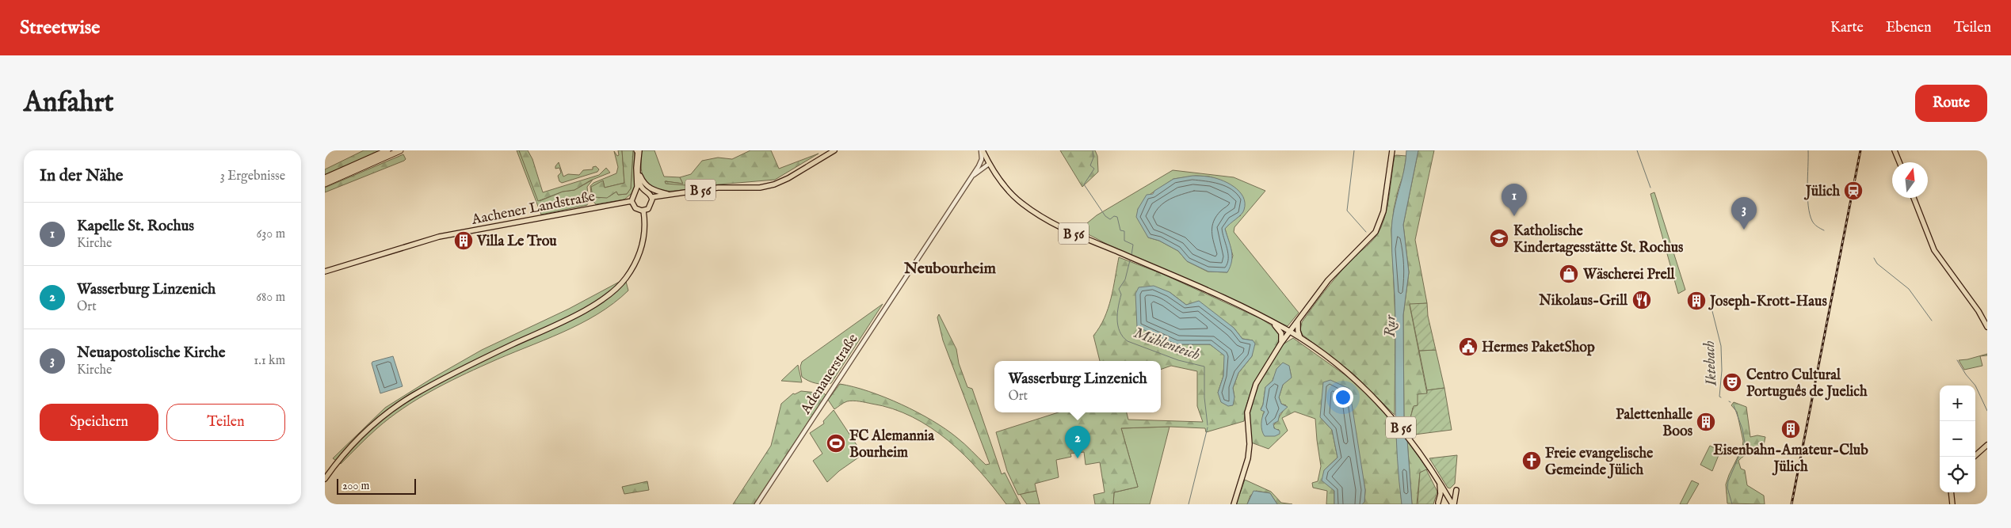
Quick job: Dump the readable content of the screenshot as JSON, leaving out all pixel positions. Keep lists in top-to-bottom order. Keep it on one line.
{"streets":{"main road":["B 56","Aachener Landstraße"],"street":["Adenauerstraße"]},"crossings":[["B 56","Aachener Landstraße"]],"districts":["Neubourheim"],"water":["Rur","Mühlenteich","Iktebach"],"places":{"station":["Jülich"],"school or university":["Katholische Kindertagesstätte St. Rochus"],"building":["Villa Le Trou","Joseph-Krott-Haus","Palettenhalle Boos","Eisenbahn-Amateur-Club Jülich"],"shop":["Wäscherei Prell"],"restaurant":["Nikolaus-Grill"],"public building":["Hermes PaketShop"],"theatre":["Centro Cultural Português de Juelich"],"sports":["FC Alemannia Bourheim"],"church":["Freie evangelische Gemeinde Jülich"]},"scale_bar":"200 m","north":"top","page":{"header":"Streetwise","nav":["Karte","Ebenen","Teilen"],"buttons":["Route",["Speichern","Teilen"]],"title":"Anfahrt","heading":["In der Nähe","3 Ergebnisse"],"pins":["1","3","2"],"list":[{"mark":"1","name":"Kapelle St. Rochus","note":"Kirche","value":"630 m"},{"mark":"2","name":"Wasserburg Linzenich","note":"Ort","value":"680 m"},{"mark":"3","name":"Neuapostolische Kirche","note":"Kirche","value":"1.1 km"}],"popup":["Wasserburg Linzenich","Ort"],"map_buttons":["+","−"],"scale":"200 m"}}
